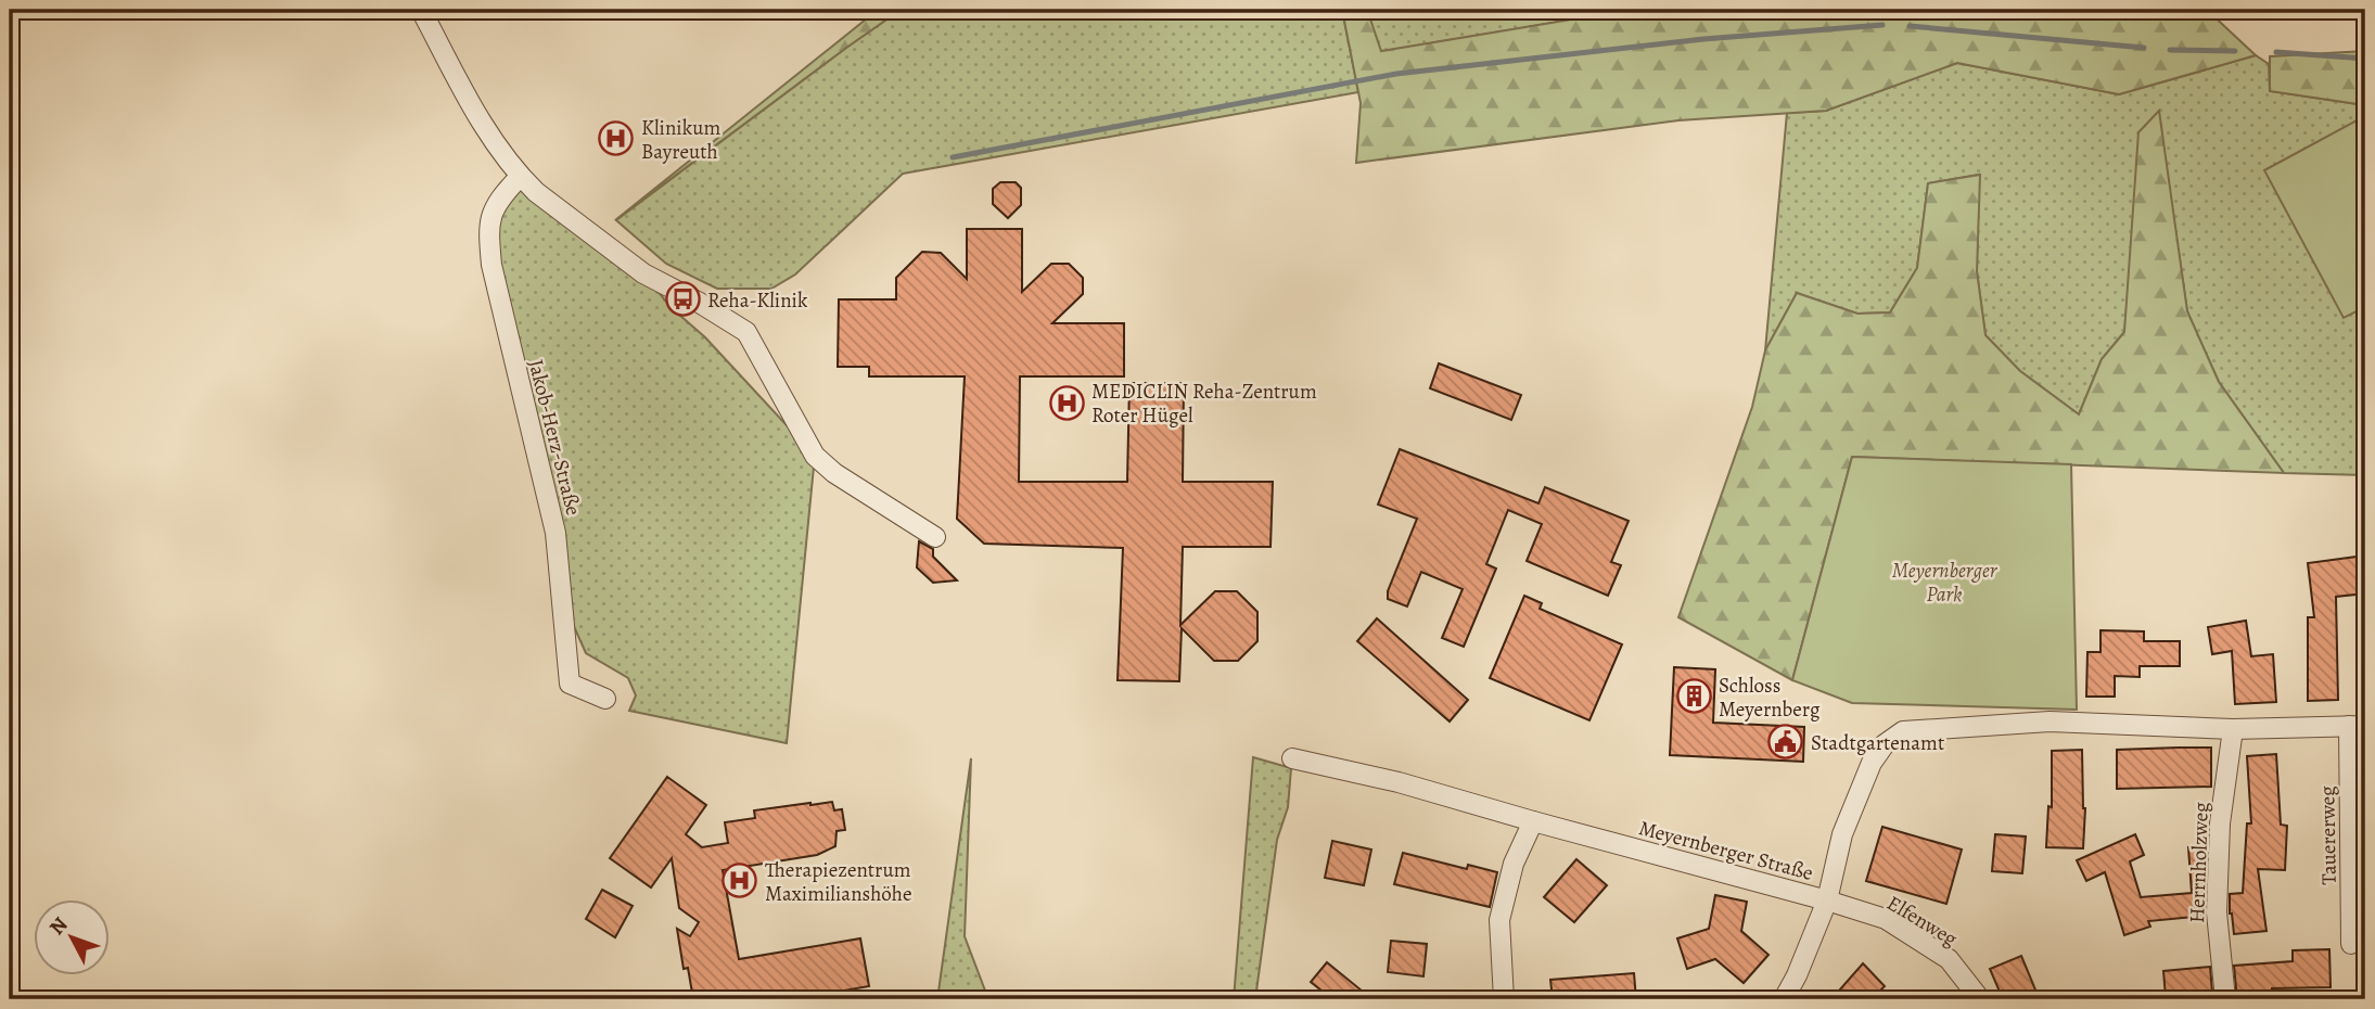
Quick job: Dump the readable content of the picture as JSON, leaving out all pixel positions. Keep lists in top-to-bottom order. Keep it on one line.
{"streets":{"street":["Jakob-Herz-Straße","Tauererweg","Meyernberger Straße","Herrnholzweg","Elfenweg"]},"crossings":[["Tauererweg","Meyernberger Straße"],["Meyernberger Straße","Herrnholzweg"],["Meyernberger Straße","Elfenweg"]],"parks":["Meyernberger Park"],"places":{"hospital":["Klinikum Bayreuth","MEDICLIN Reha-Zentrum Roter Hügel","Therapiezentrum Maximilianshöhe"],"bus stop":["Reha-Klinik"],"building":["Schloss Meyernberg"],"public building":["Stadtgartenamt"]},"north":"top left"}
